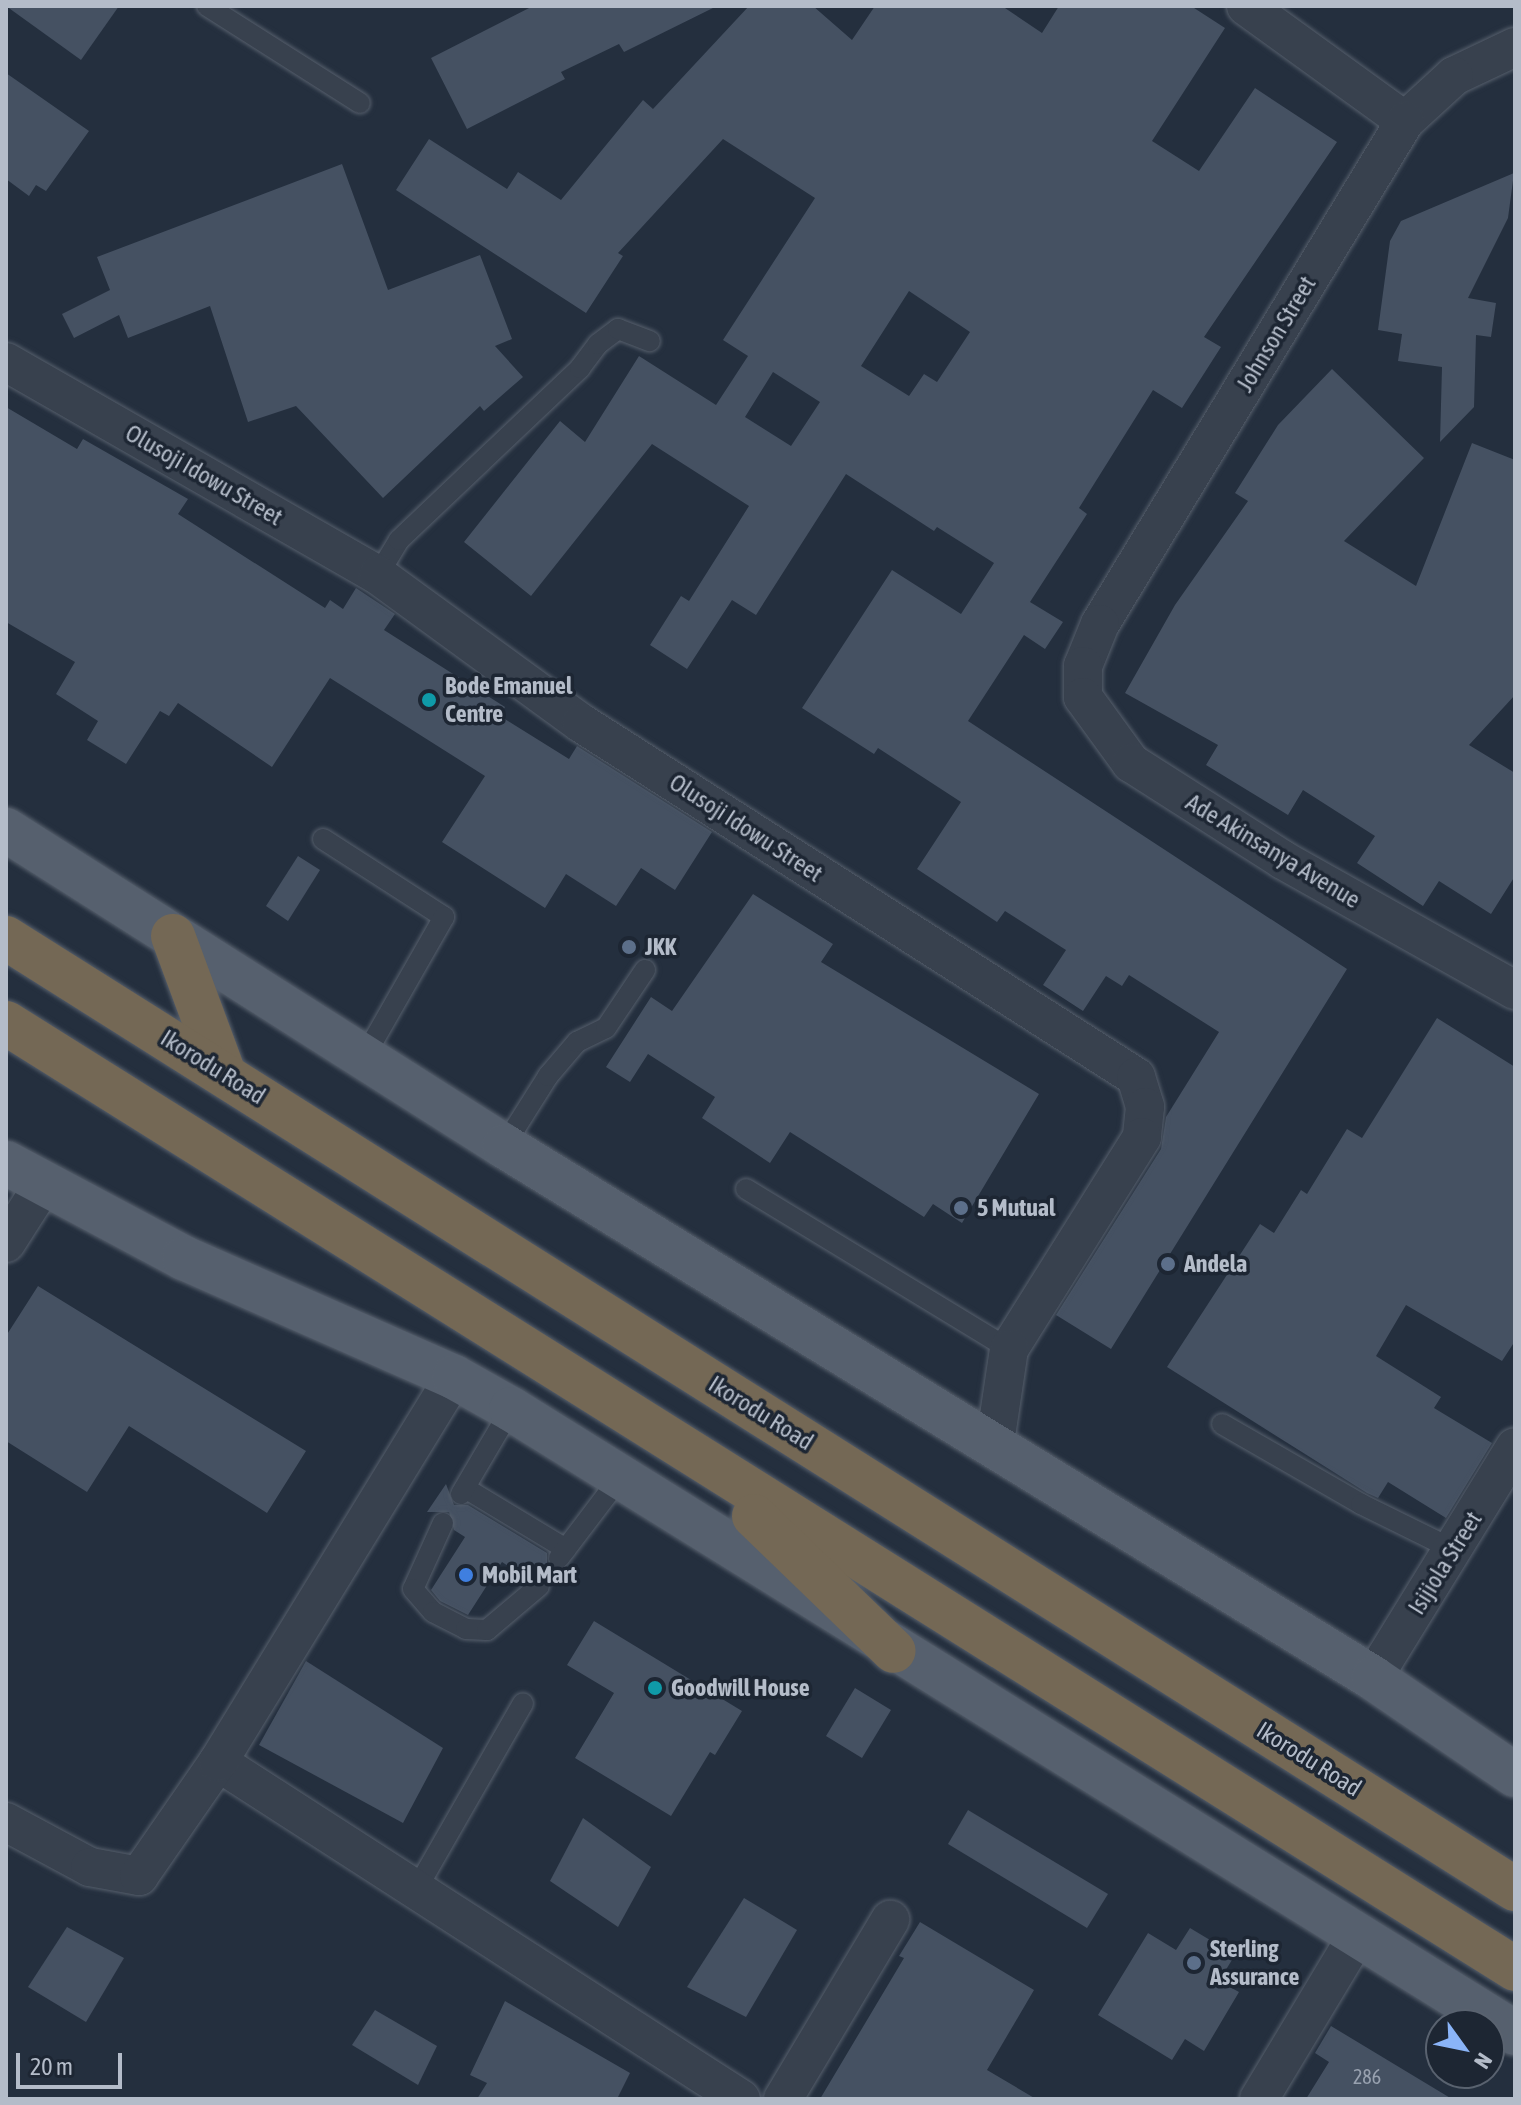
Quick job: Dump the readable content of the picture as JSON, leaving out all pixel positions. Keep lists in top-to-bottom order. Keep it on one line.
{"streets":{"highway":["Ikorodu Road"],"street":["Johnson Street","Olusoji Idowu Street","Ade Akinsanya Avenue","Isijiola Street"]},"crossings":[["Johnson Street","Ade Akinsanya Avenue"]],"places":["Bode Emanuel Centre","JKK","5 Mutual","Andela","Mobil Mart","Goodwill House","Sterling Assurance"],"house_numbers":["286"],"scale_bar":"20 m","north":"bottom right"}
